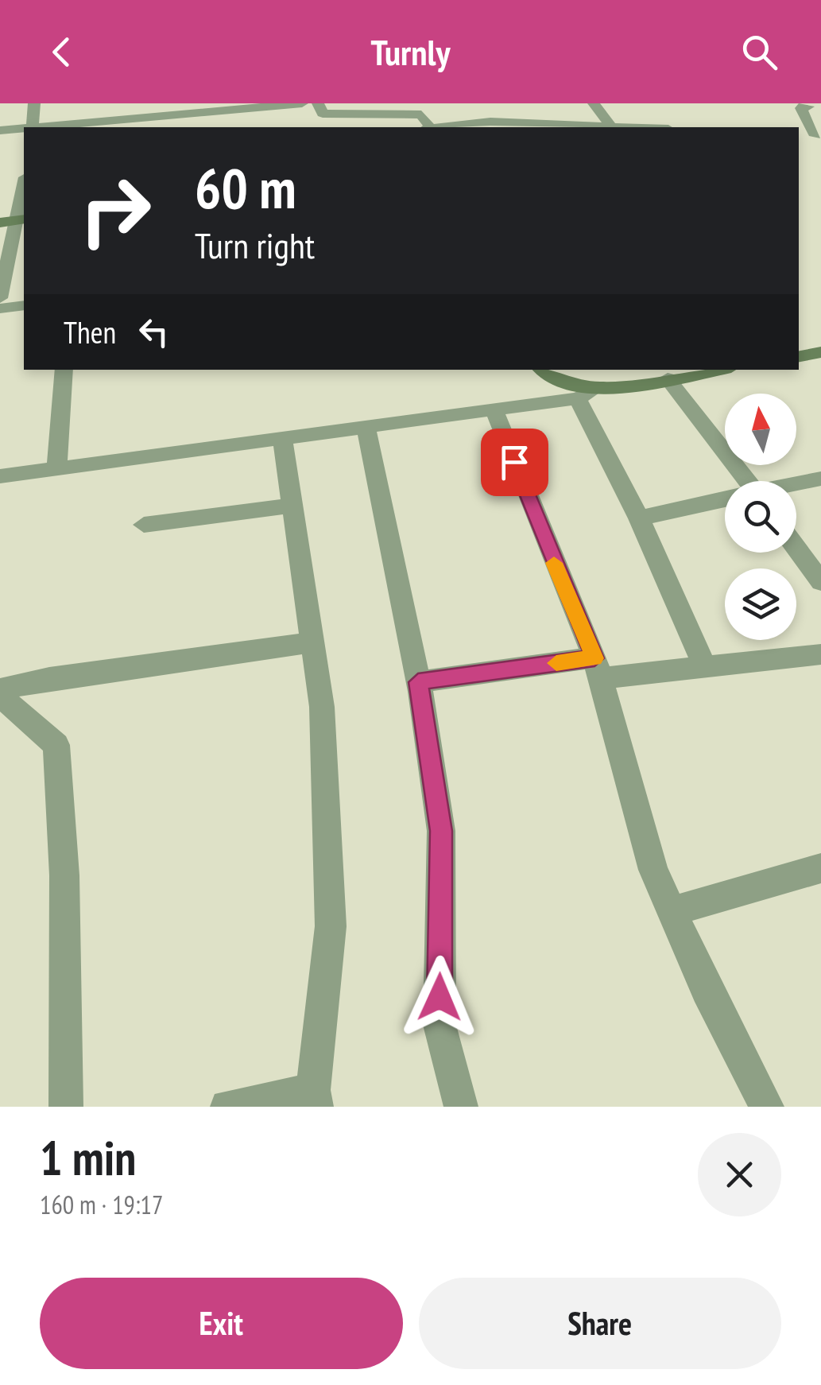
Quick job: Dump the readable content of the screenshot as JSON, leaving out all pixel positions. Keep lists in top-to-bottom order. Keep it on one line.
{"north":"top","page":{"header":"Turnly","turn":["60 m","Turn right"],"then":"Then","heading":["1 min","160 m · 19:17"],"buttons":["Exit","Share"]}}
